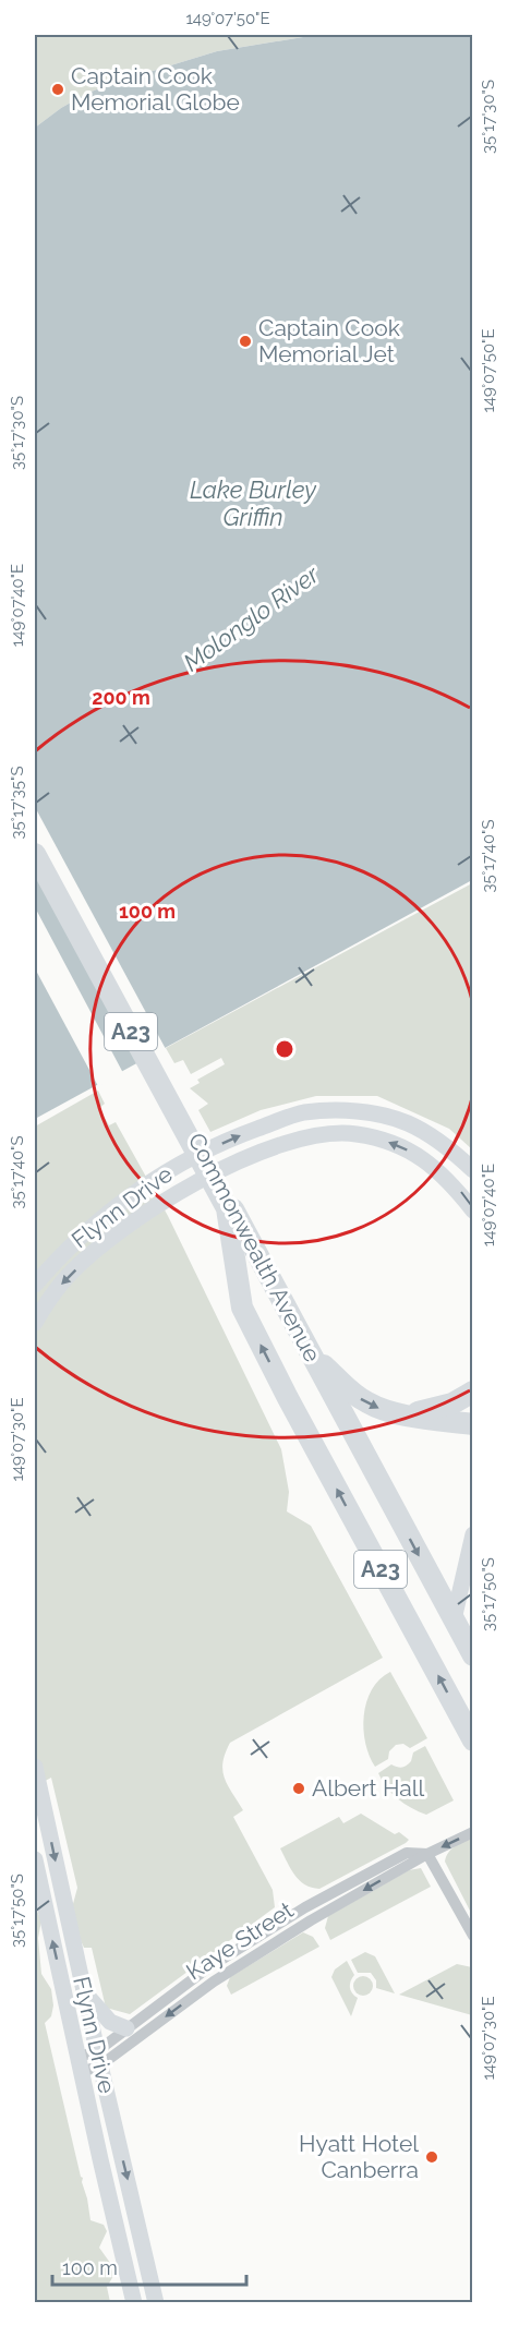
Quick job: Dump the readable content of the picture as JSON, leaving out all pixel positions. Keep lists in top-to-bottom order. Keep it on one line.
{"streets":{"highway":["A23","Commonwealth Avenue"],"main road":["Flynn Drive"],"street":["Kaye Street"]},"crossings":[["Flynn Drive","Kaye Street"]],"water":["Lake Burley Griffin","Molonglo River"],"places":["Captain Cook Memorial Globe","Captain Cook Memorial Jet","Albert Hall","Hyatt Hotel Canberra"],"scale_bar":"100 m","coordinates":["149°07'50\"E","35°17'30\"S","149°07'40\"E","35°17'35\"S","35°17'40\"S","149°07'30\"E","35°17'50\"S"],"rings":["200 m","100 m"]}
